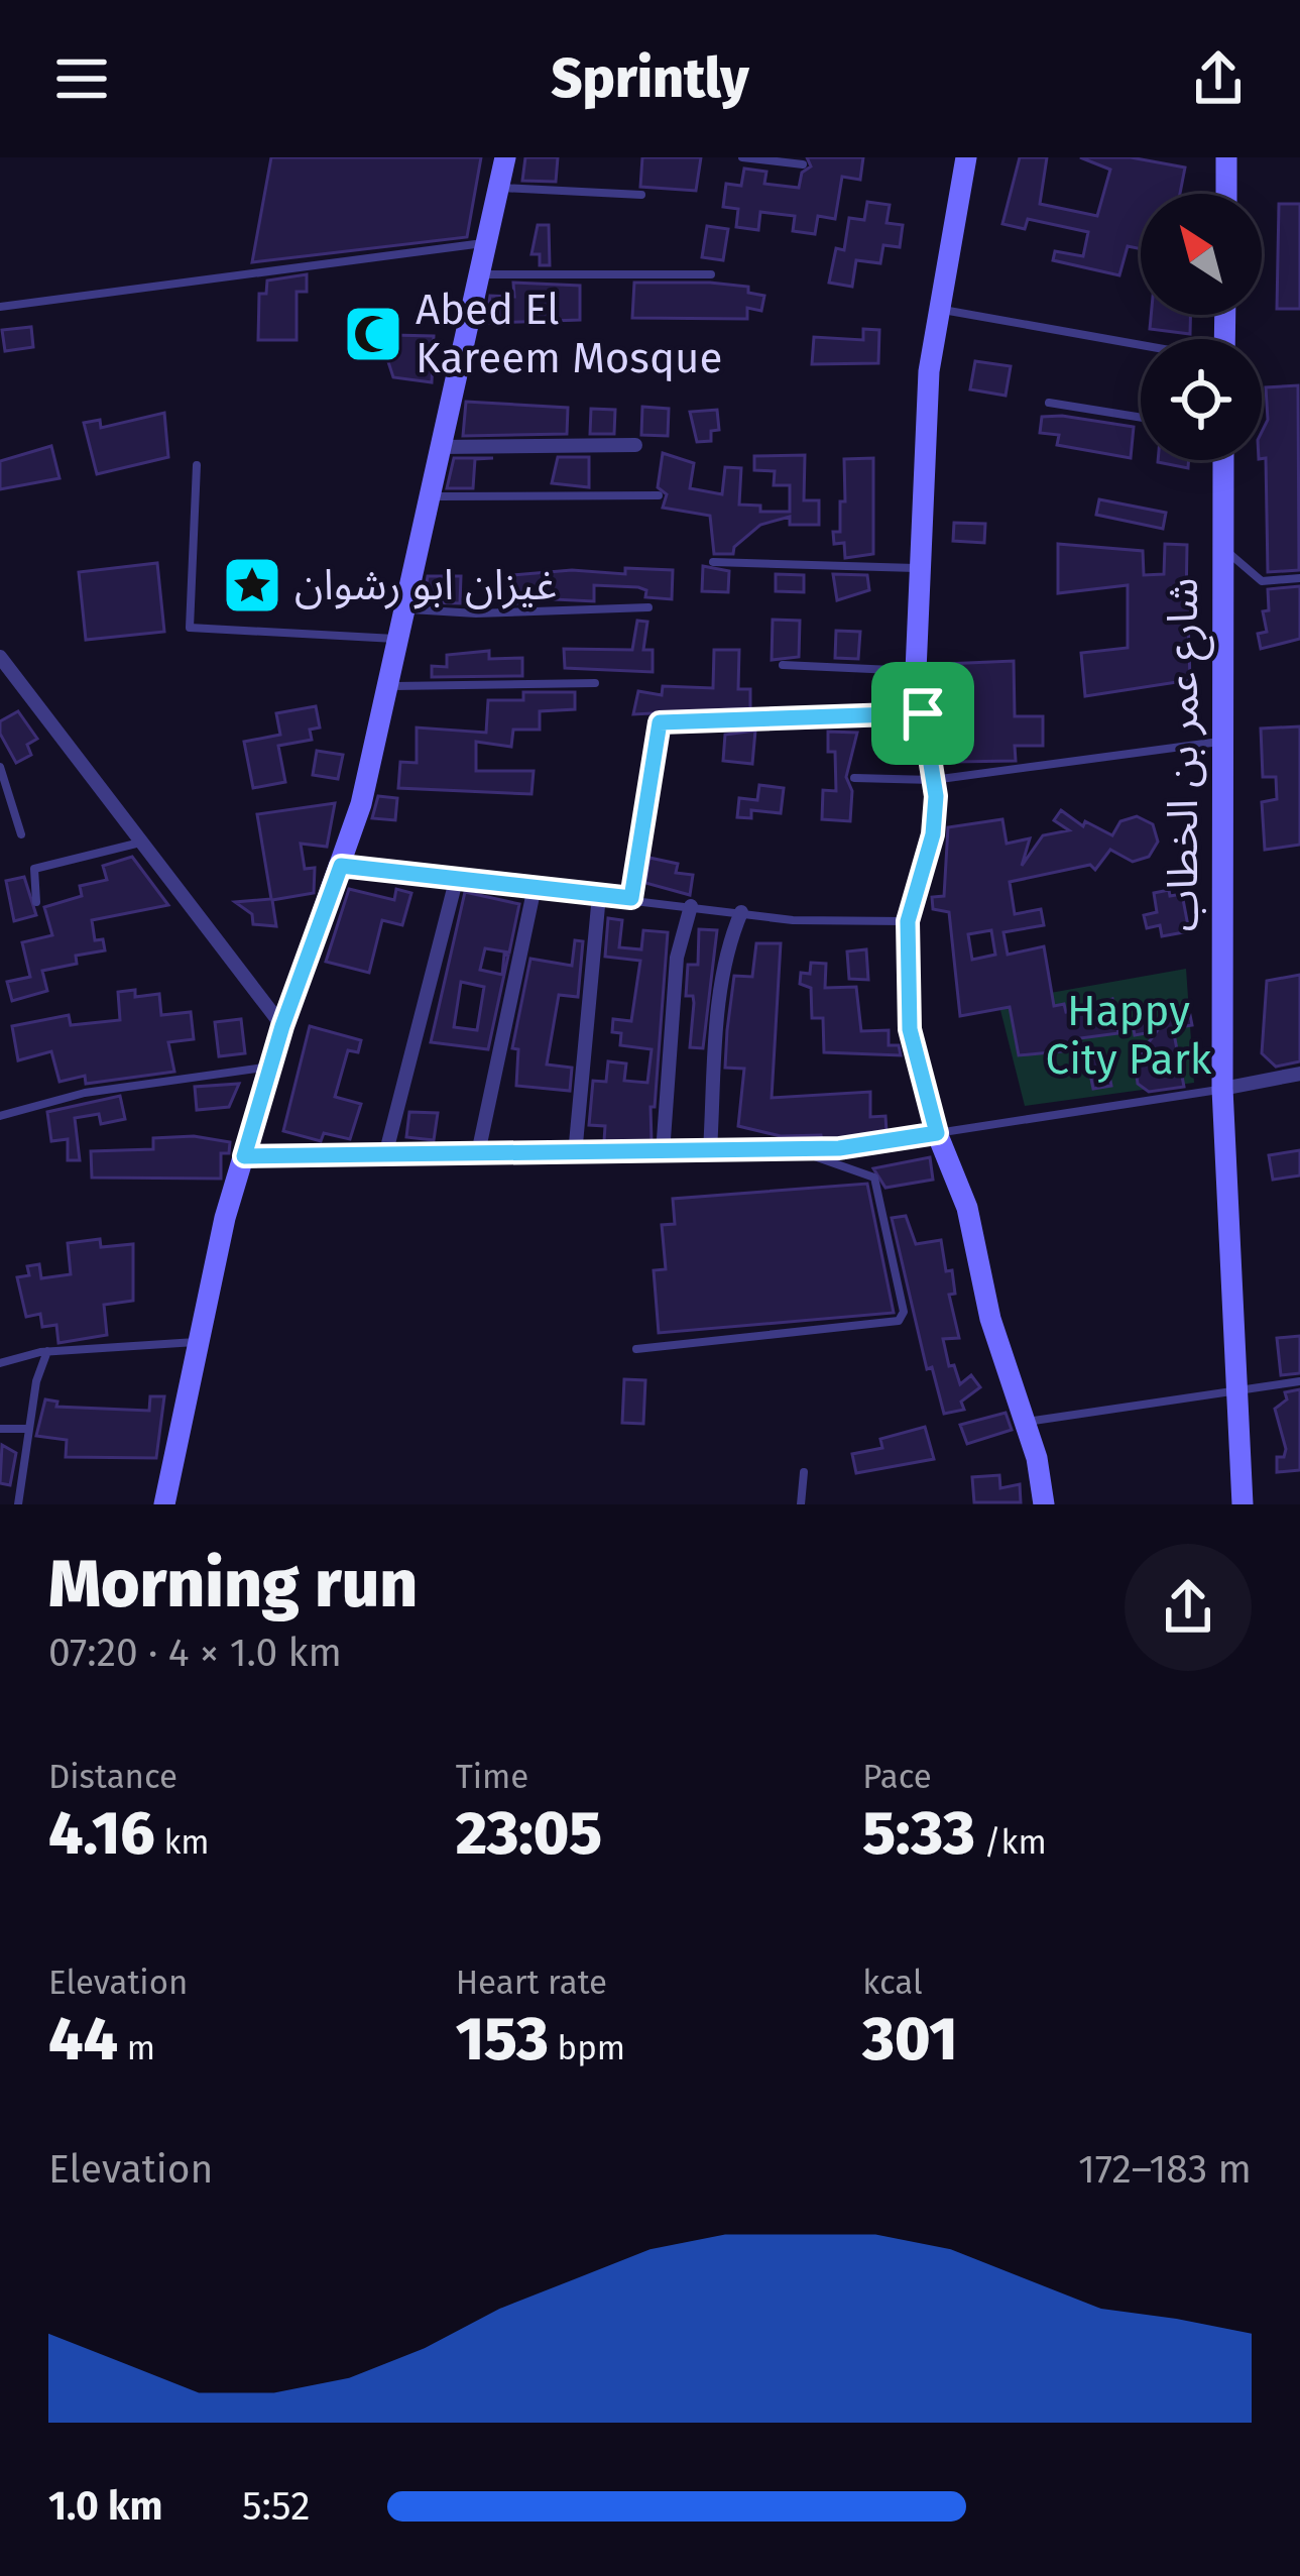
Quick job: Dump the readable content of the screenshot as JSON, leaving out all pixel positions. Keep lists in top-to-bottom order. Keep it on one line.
{"streets":{"street":["شارع عمر بن الخطاب"]},"parks":["Happy City Park"],"places":{"mosque":["Abed El Kareem Mosque"],"place":["غيزان ابو رشوان"]},"north":"top left","page":{"header":"Sprintly","heading":["Morning run","07:20 · 4 × 1.0 km"],"stats":[["Distance","4.16 km"],["Time","23:05"],["Pace","5:33 /km"],["Elevation","44 m"],["Heart rate","153 bpm"],["kcal","301"]],"chart":["Elevation","172–183 m"],"list":[{"name":"1.0 km","note":"5:52"}]}}
